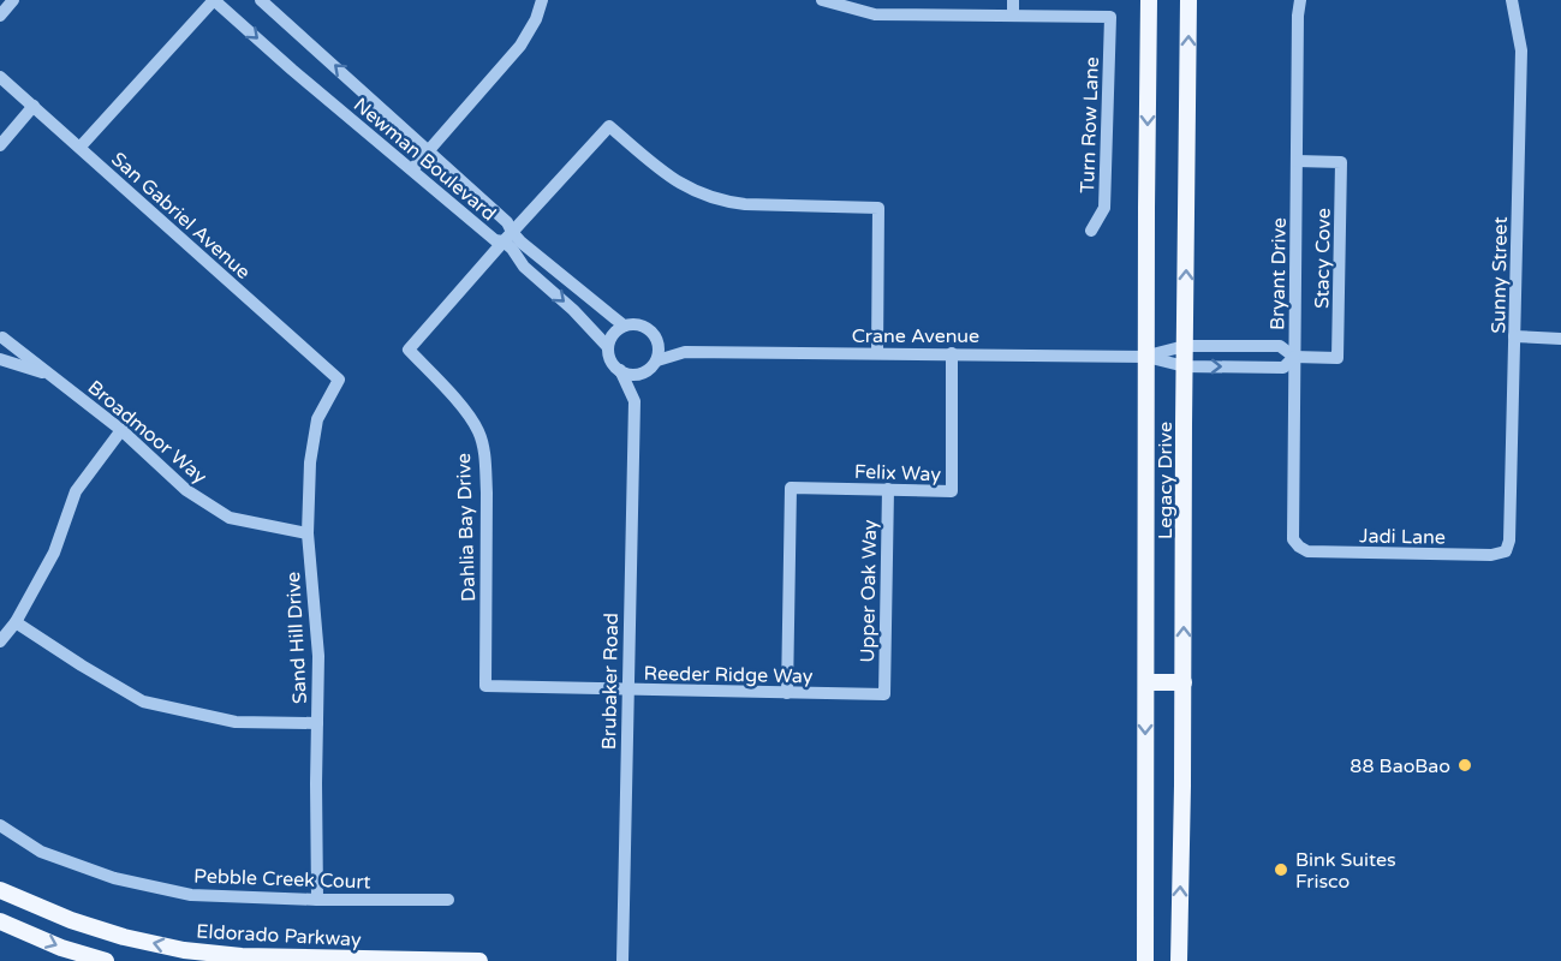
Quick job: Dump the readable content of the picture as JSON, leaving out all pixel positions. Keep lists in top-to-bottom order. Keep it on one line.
{"streets":{"main road":["Legacy Drive","Eldorado Parkway"],"street":["Turn Row Lane","Newman Boulevard","San Gabriel Avenue","Stacy Cove","Bryant Drive","Sunny Street","Crane Avenue","Broadmoor Way","Felix Way","Dahlia Bay Drive","Jadi Lane","Upper Oak Way","Sand Hill Drive","Reeder Ridge Way","Brubaker Road","Pebble Creek Court"]},"crossings":[["Newman Boulevard","Crane Avenue"],["Newman Boulevard","Dahlia Bay Drive"],["Newman Boulevard","Brubaker Road"],["San Gabriel Avenue","Sand Hill Drive"],["Stacy Cove","Bryant Drive"],["Stacy Cove","Crane Avenue"],["Bryant Drive","Crane Avenue"],["Bryant Drive","Jadi Lane"],["Sunny Street","Jadi Lane"],["Crane Avenue","Felix Way"],["Crane Avenue","Legacy Drive"],["Crane Avenue","Brubaker Road"],["Broadmoor Way","Sand Hill Drive"],["Felix Way","Upper Oak Way"],["Felix Way","Reeder Ridge Way"],["Dahlia Bay Drive","Reeder Ridge Way"],["Upper Oak Way","Reeder Ridge Way"],["Sand Hill Drive","Pebble Creek Court"],["Reeder Ridge Way","Brubaker Road"]],"one_way":["Eldorado Parkway"],"places":["88 BaoBao","Bink Suites Frisco"]}
